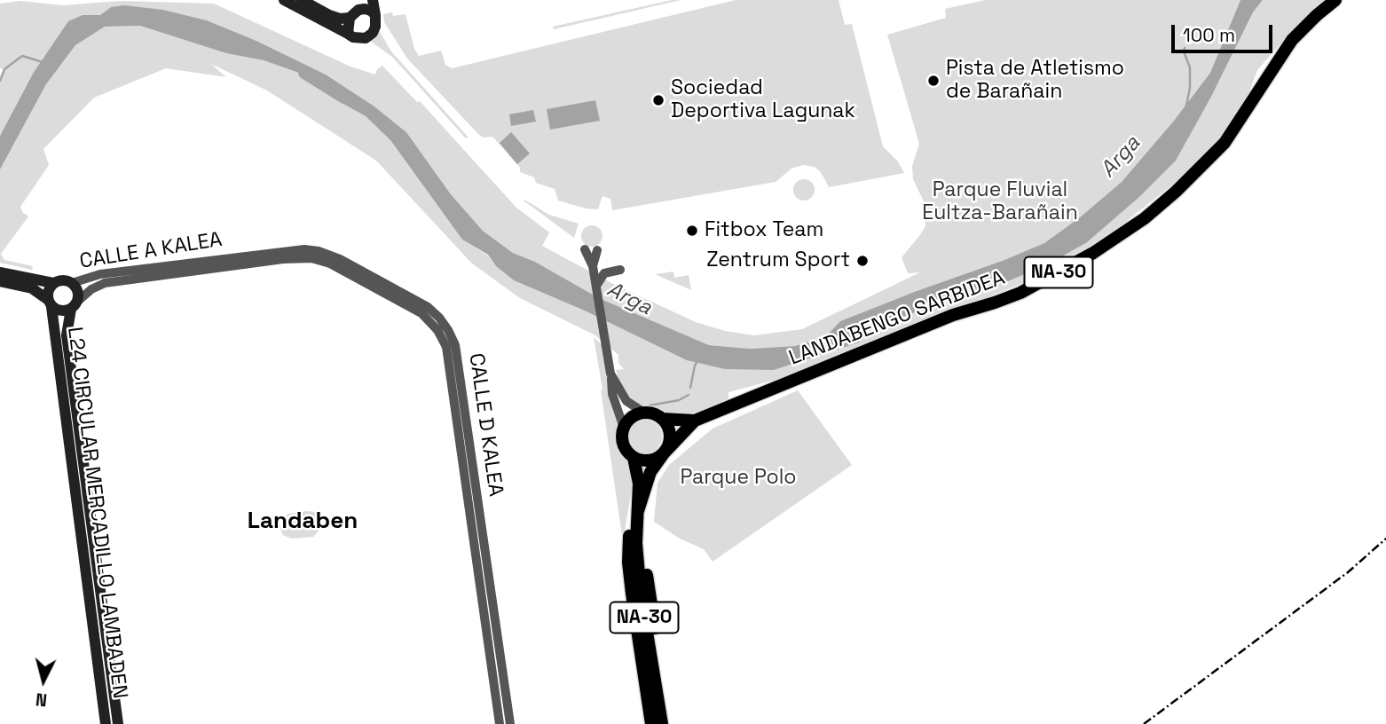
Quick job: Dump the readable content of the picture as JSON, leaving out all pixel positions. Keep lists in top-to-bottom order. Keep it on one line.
{"streets":{"highway":["NA-30","LANDABENGO SARBIDEA"],"main road":["L24 CIRCULAR MERCADILLO LAMBADEN"],"street":["CALLE A KALEA","CALLE D KALEA"]},"crossings":[["CALLE A KALEA","CALLE D KALEA"],["CALLE A KALEA","L24 CIRCULAR MERCADILLO LAMBADEN"]],"districts":["Landaben"],"water":["Arga"],"parks":["Parque Fluvial Eultza-Barañain","Parque Polo"],"places":["Pista de Atletismo de Barañain","Sociedad Deportiva Lagunak","Fitbox Team","Zentrum Sport"],"scale_bar":"100 m","north":"bottom"}
